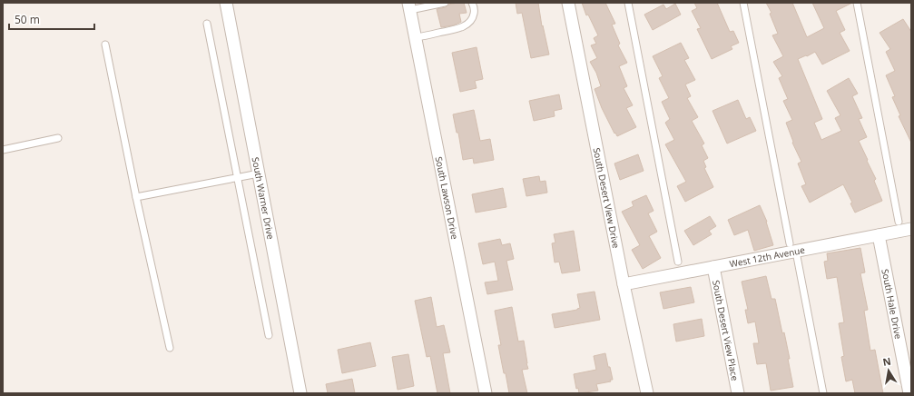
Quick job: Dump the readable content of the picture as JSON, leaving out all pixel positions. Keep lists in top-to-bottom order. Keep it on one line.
{"streets":{"street":["South Warner Drive","South Lawson Drive","South Desert View Drive","West 12th Avenue","South Hale Drive","South Desert View Place"]},"crossings":[["South Desert View Drive","West 12th Avenue"],["West 12th Avenue","South Hale Drive"],["West 12th Avenue","South Desert View Place"]],"scale_bar":"50 m","north":"top"}
